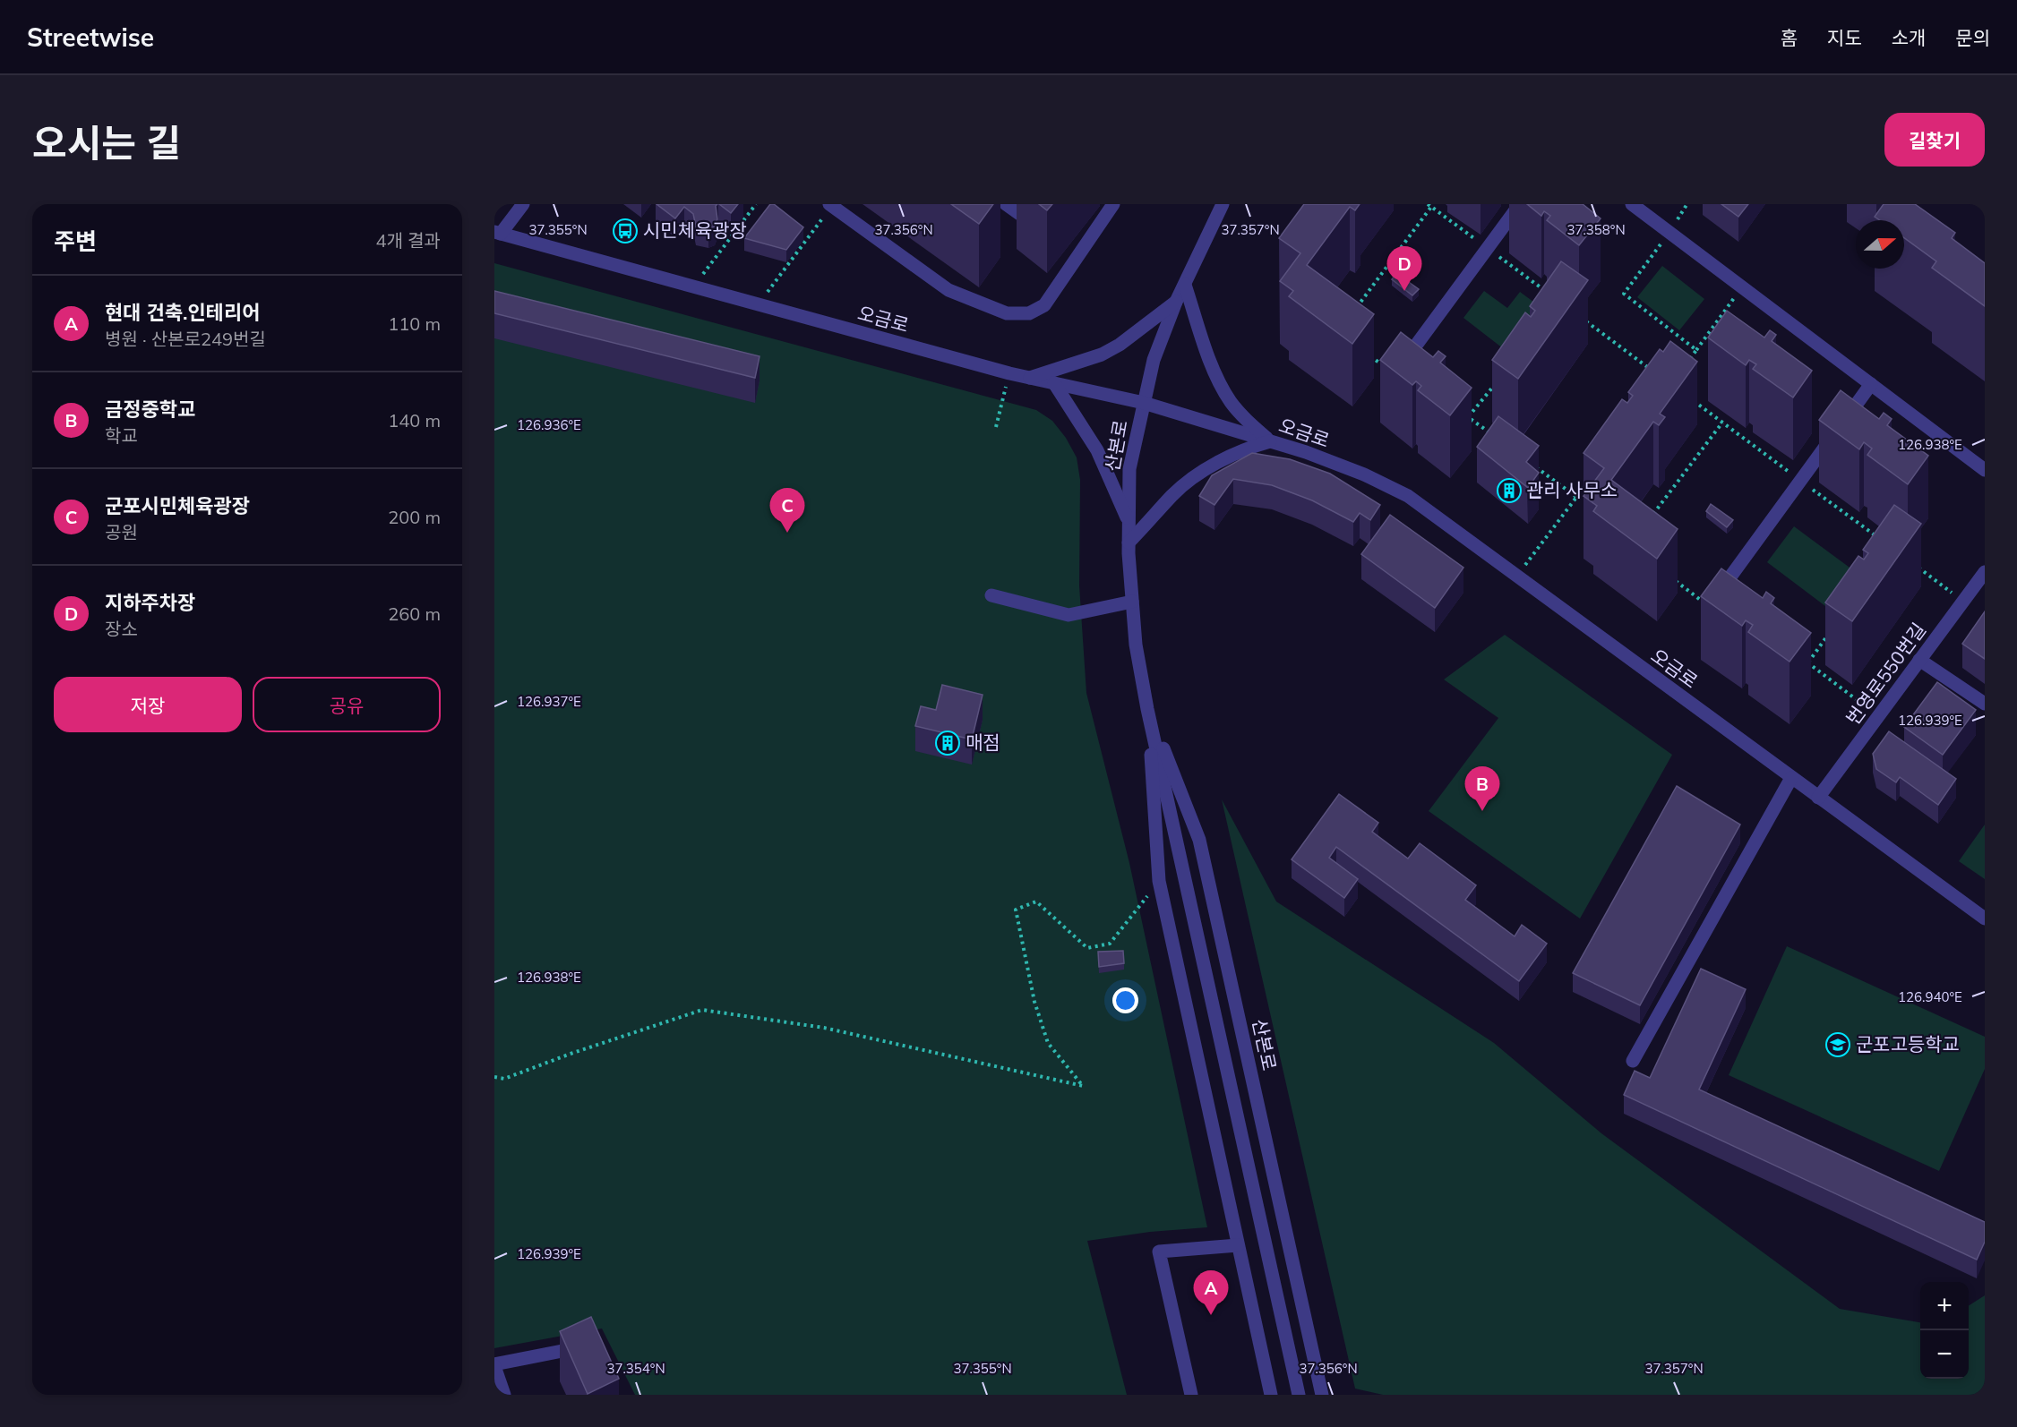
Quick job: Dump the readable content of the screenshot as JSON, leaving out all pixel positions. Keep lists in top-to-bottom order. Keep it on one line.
{"streets":{"street":["오금로","산본로","번영로550번길"]},"crossings":[["오금로","산본로"],["오금로","번영로550번길"]],"places":{"bus stop":["시민체육광장"],"building":["관리 사무소","매점"],"school or university":["군포고등학교"]},"north":"right","page":{"header":"Streetwise","nav":["홈","지도","소개","문의"],"title":"오시는 길","buttons":["길찾기",["저장","공유"]],"heading":["주변","4개 결과"],"pins":["D","C","B","A"],"list":[{"mark":"A","name":"현대 건축.인테리어","note":"병원 · 산본로249번길","value":"110 m"},{"mark":"B","name":"금정중학교","note":"학교","value":"140 m"},{"mark":"C","name":"군포시민체육광장","note":"공원","value":"200 m"},{"mark":"D","name":"지하주차장","note":"장소","value":"260 m"}],"map_buttons":["+","−"]},"coordinates":["37.355°N","37.356°N","37.357°N","37.358°N","126.936°E","126.938°E","126.937°E","126.939°E","126.940°E","37.354°N"]}
